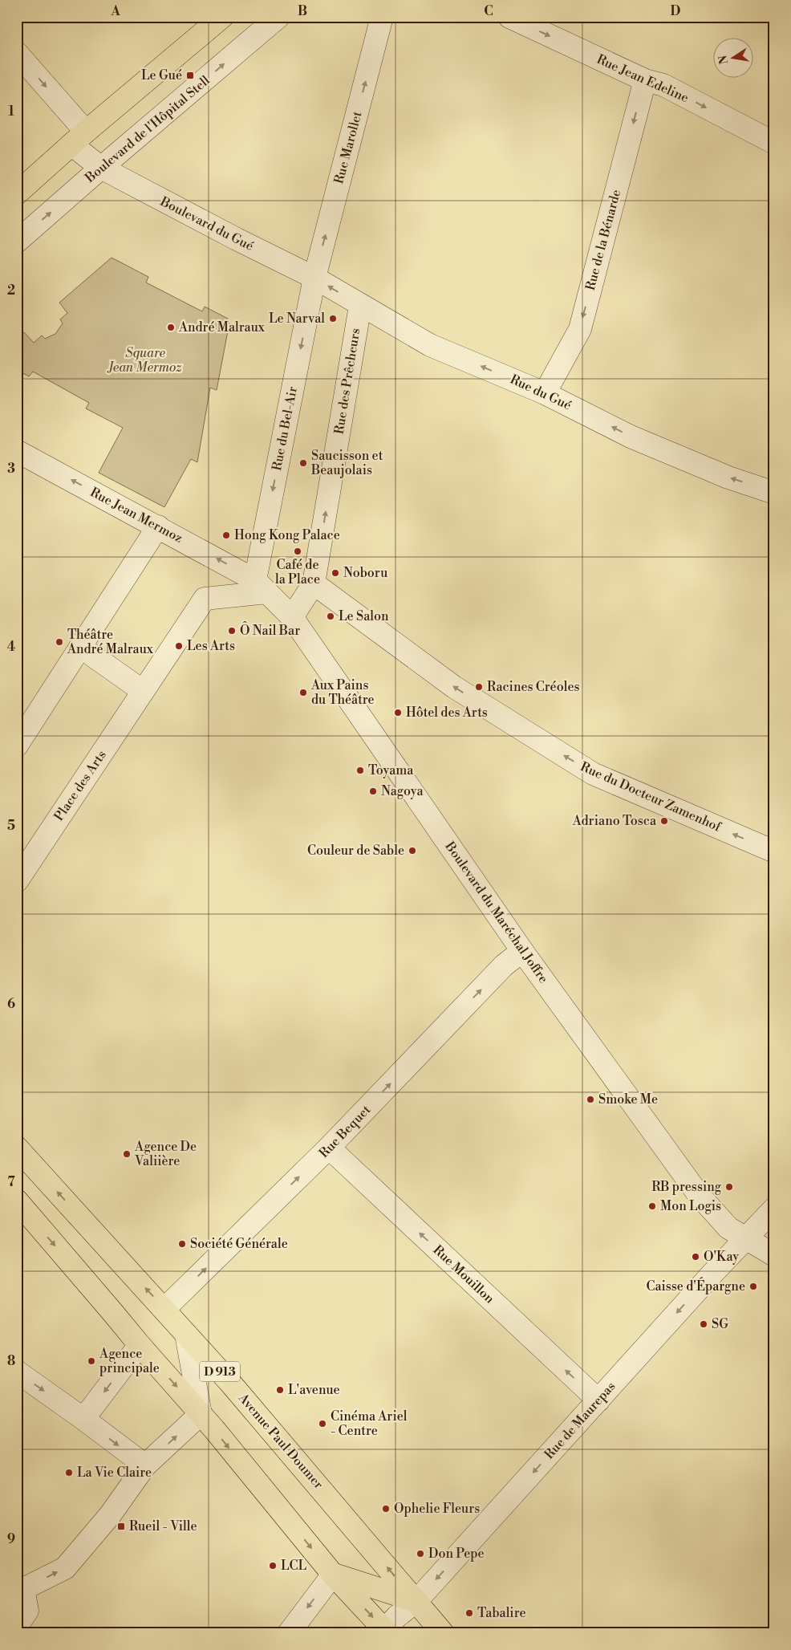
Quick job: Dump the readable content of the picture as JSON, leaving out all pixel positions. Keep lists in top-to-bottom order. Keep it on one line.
{"streets":{"main road":["D 913","Avenue Paul Doumer"],"street":["Rue Jean Edeline","Boulevard de l'Hôpital Stell","Rue Marollet","Boulevard du Gué","Rue de la Bénarde","Rue des Prêcheurs","Rue du Gué","Rue du Bel-Air","Rue Jean Mermoz","Place des Arts","Rue du Docteur Zamenhof","Boulevard du Maréchal Joffre","Rue Bequet","Rue Mouillon","Rue de Maurepas"]},"crossings":[["Rue Jean Edeline","Rue de la Bénarde"],["Boulevard de l'Hôpital Stell","Boulevard du Gué"],["Rue Marollet","Boulevard du Gué"],["Rue Marollet","Rue du Gué"],["Rue Marollet","Rue du Bel-Air"],["Boulevard du Gué","Rue du Gué"],["Boulevard du Gué","Rue du Bel-Air"],["Rue de la Bénarde","Rue du Gué"],["Rue des Prêcheurs","Rue du Gué"],["Rue des Prêcheurs","Rue du Docteur Zamenhof"],["Rue des Prêcheurs","Boulevard du Maréchal Joffre"],["Rue du Gué","Rue du Bel-Air"],["Rue du Bel-Air","Rue Jean Mermoz"],["Rue du Bel-Air","Place des Arts"],["Rue du Bel-Air","Boulevard du Maréchal Joffre"],["Rue Jean Mermoz","Place des Arts"],["Rue Jean Mermoz","Boulevard du Maréchal Joffre"],["Place des Arts","Boulevard du Maréchal Joffre"],["Boulevard du Maréchal Joffre","Rue Bequet"],["Boulevard du Maréchal Joffre","Rue de Maurepas"],["Rue Bequet","Rue Mouillon"],["Rue Bequet","Avenue Paul Doumer"],["Rue Mouillon","Rue de Maurepas"],["Rue de Maurepas","Avenue Paul Doumer"]],"one_way":["Rue Jean Edeline","Boulevard de l'Hôpital Stell","Rue Marollet","Rue de la Bénarde","Rue des Prêcheurs","Rue du Gué","Rue du Bel-Air","Rue Jean Mermoz","Rue du Docteur Zamenhof","Rue Bequet","Rue Mouillon","Rue de Maurepas"],"parks":["Square Jean Mermoz"],"places":{"transit":["Le Gué","Rueil - Ville"],"other":["Le Narval","André Malraux","Saucisson et Beaujolais","Hong Kong Palace","Café de la Place","Noboru","Le Salon","Ô Nail Bar","Théâtre André Malraux","Les Arts","Racines Créoles","Aux Pains du Théâtre","Hôtel des Arts","Toyama","Nagoya","Adriano Tosca","Couleur de Sable","Smoke Me","Agence De Valiière","RB pressing","Mon Logis","Société Générale","O'Kay","Caisse d'Épargne","SG","Agence principale","L'avenue","Cinéma Ariel - Centre","La Vie Claire","Ophelie Fleurs","Don Pepe","LCL","Tabalire"]},"north":"left","grid":{"columns":["A","B","C","D"],"rows":["1","2","3","4","5","6","7","8","9"]}}
